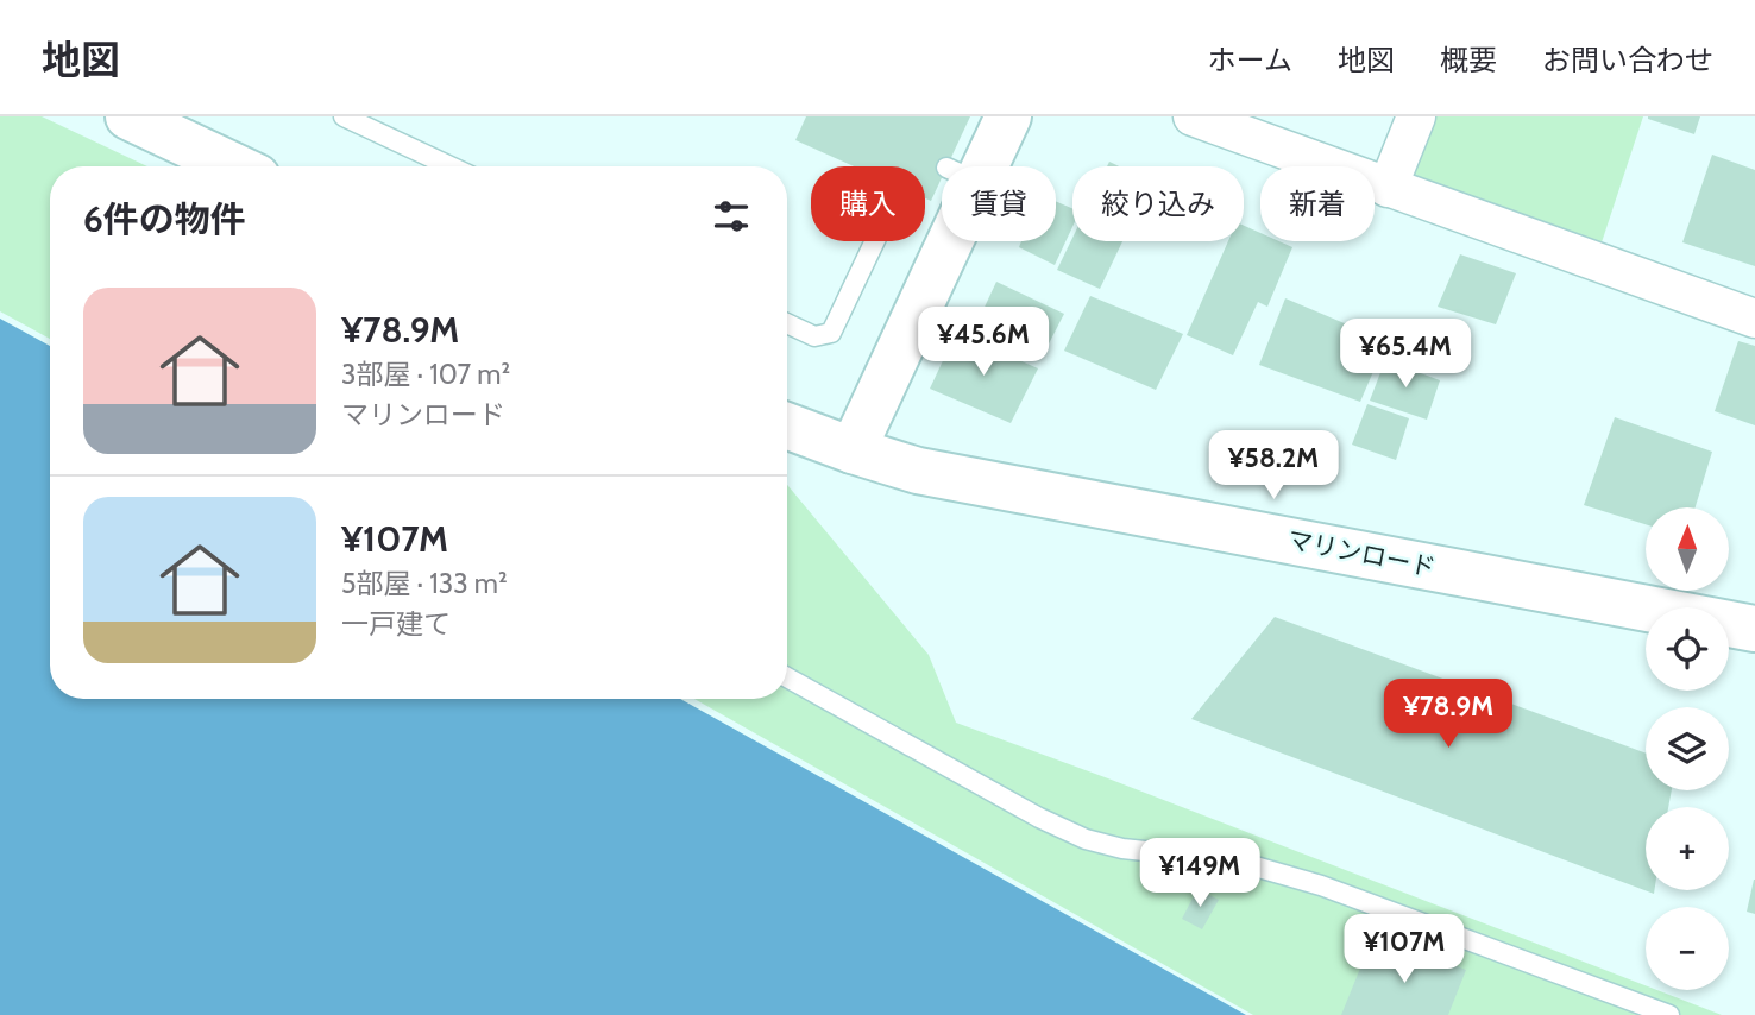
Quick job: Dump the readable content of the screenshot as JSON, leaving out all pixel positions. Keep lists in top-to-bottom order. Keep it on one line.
{"streets":{"street":["マリンロード"]},"north":"top","page":{"header":"地図","nav":["ホーム","地図","概要","お問い合わせ"],"chip":["購入","賃貸","絞り込み","新着"],"heading":"6件の物件","list":[{"name":"¥78.9M","note":"3部屋 · 107 m² · マリンロード"},{"name":"¥107M","note":"5部屋 · 133 m² · 一戸建て"}],"price":["¥45.6M","¥65.4M","¥58.2M","¥78.9M","¥149M","¥107M"],"map_buttons":["+","−"]}}
